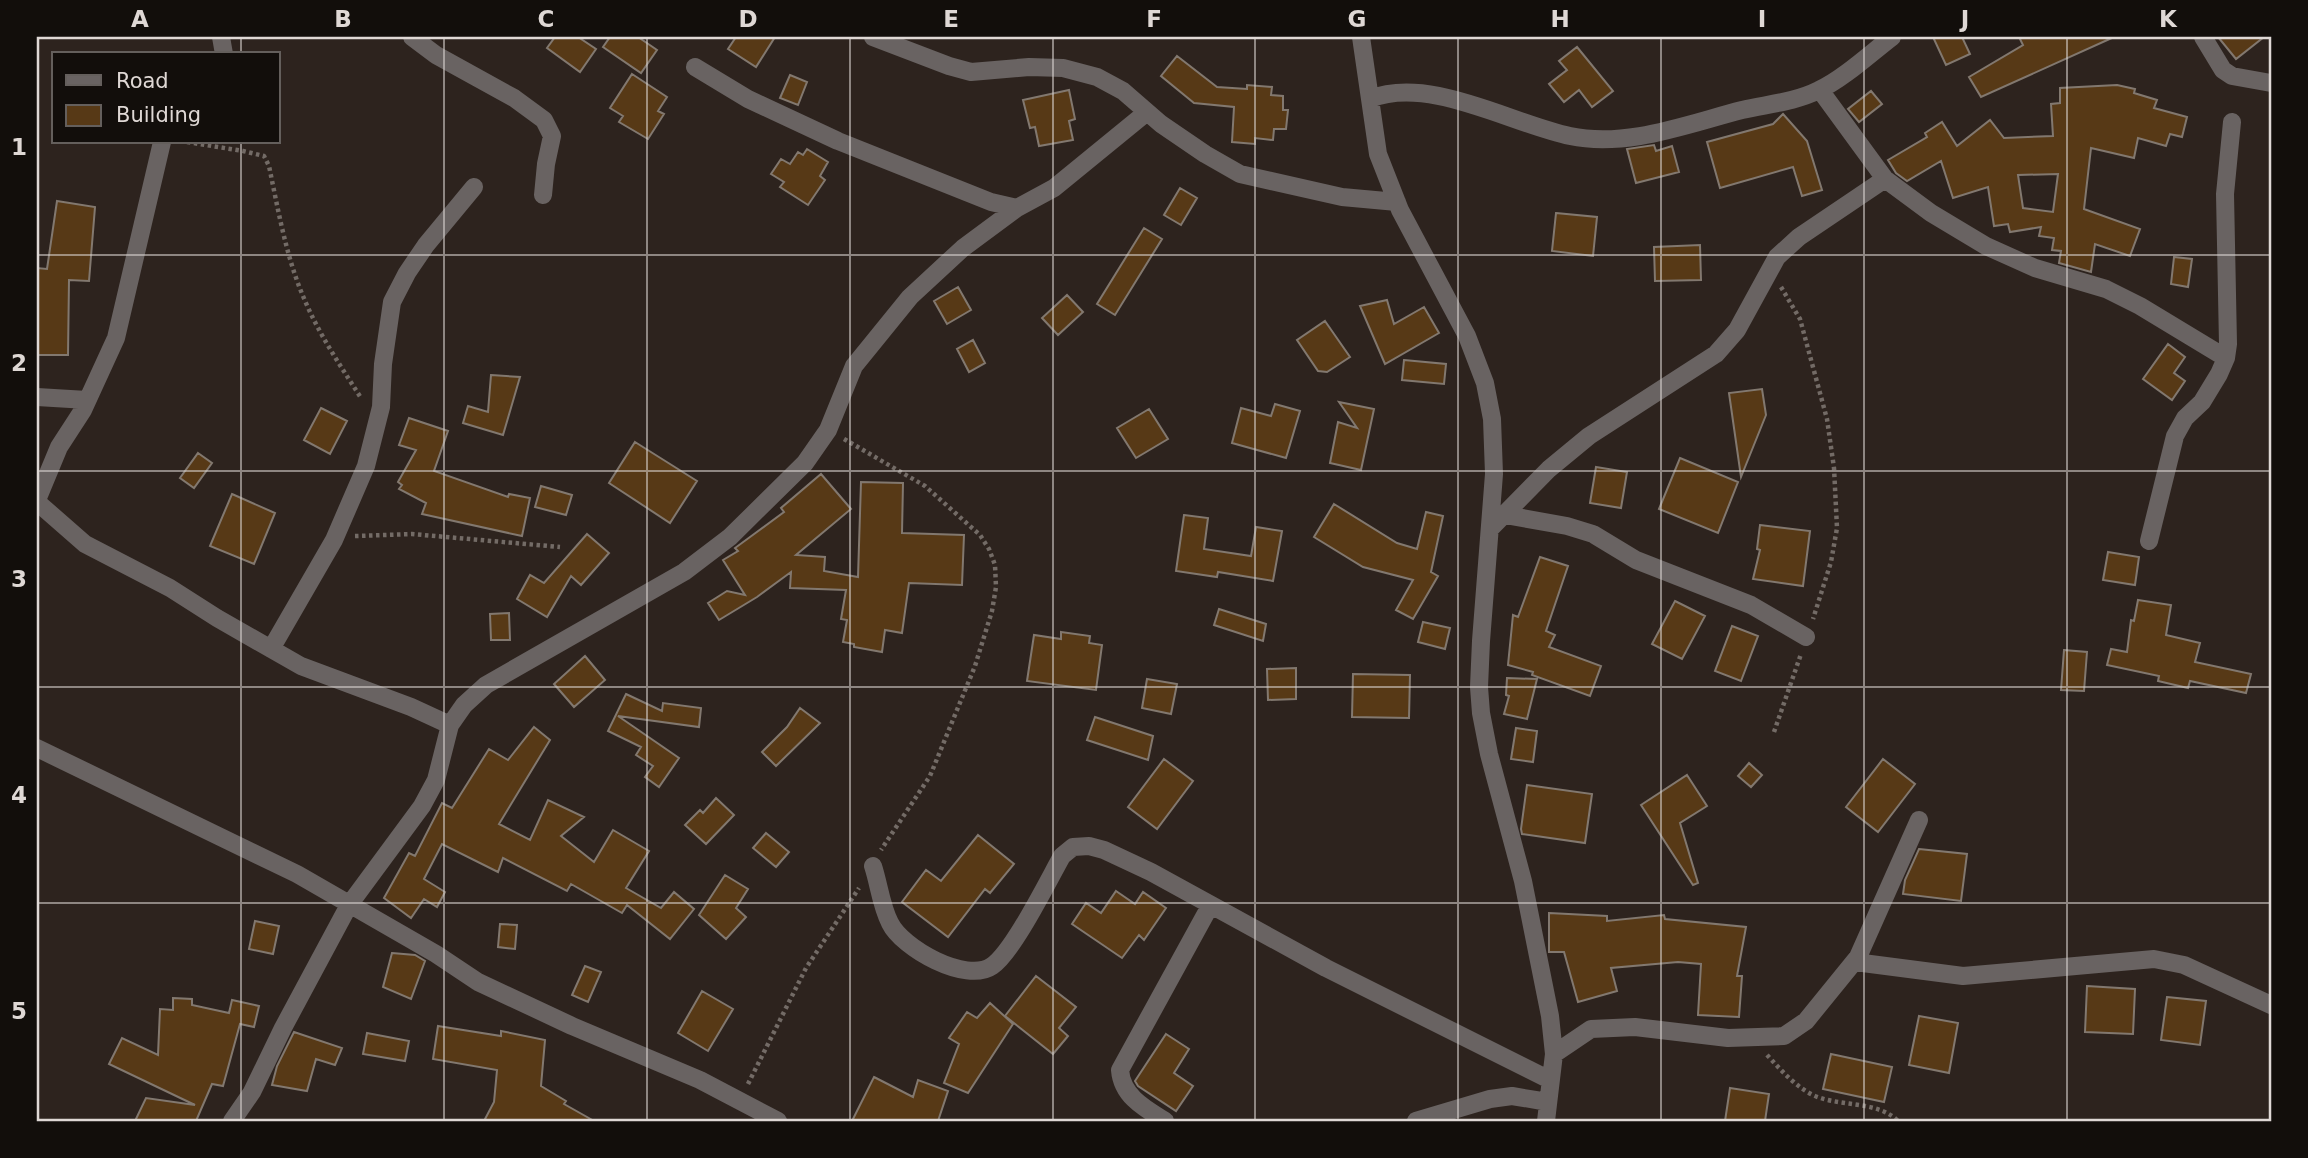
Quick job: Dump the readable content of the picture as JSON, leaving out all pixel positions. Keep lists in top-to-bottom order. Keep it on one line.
{"legend":["Road","Building"],"grid":{"columns":["A","B","C","D","E","F","G","H","I","J","K"],"rows":["1","2","3","4","5"]}}
